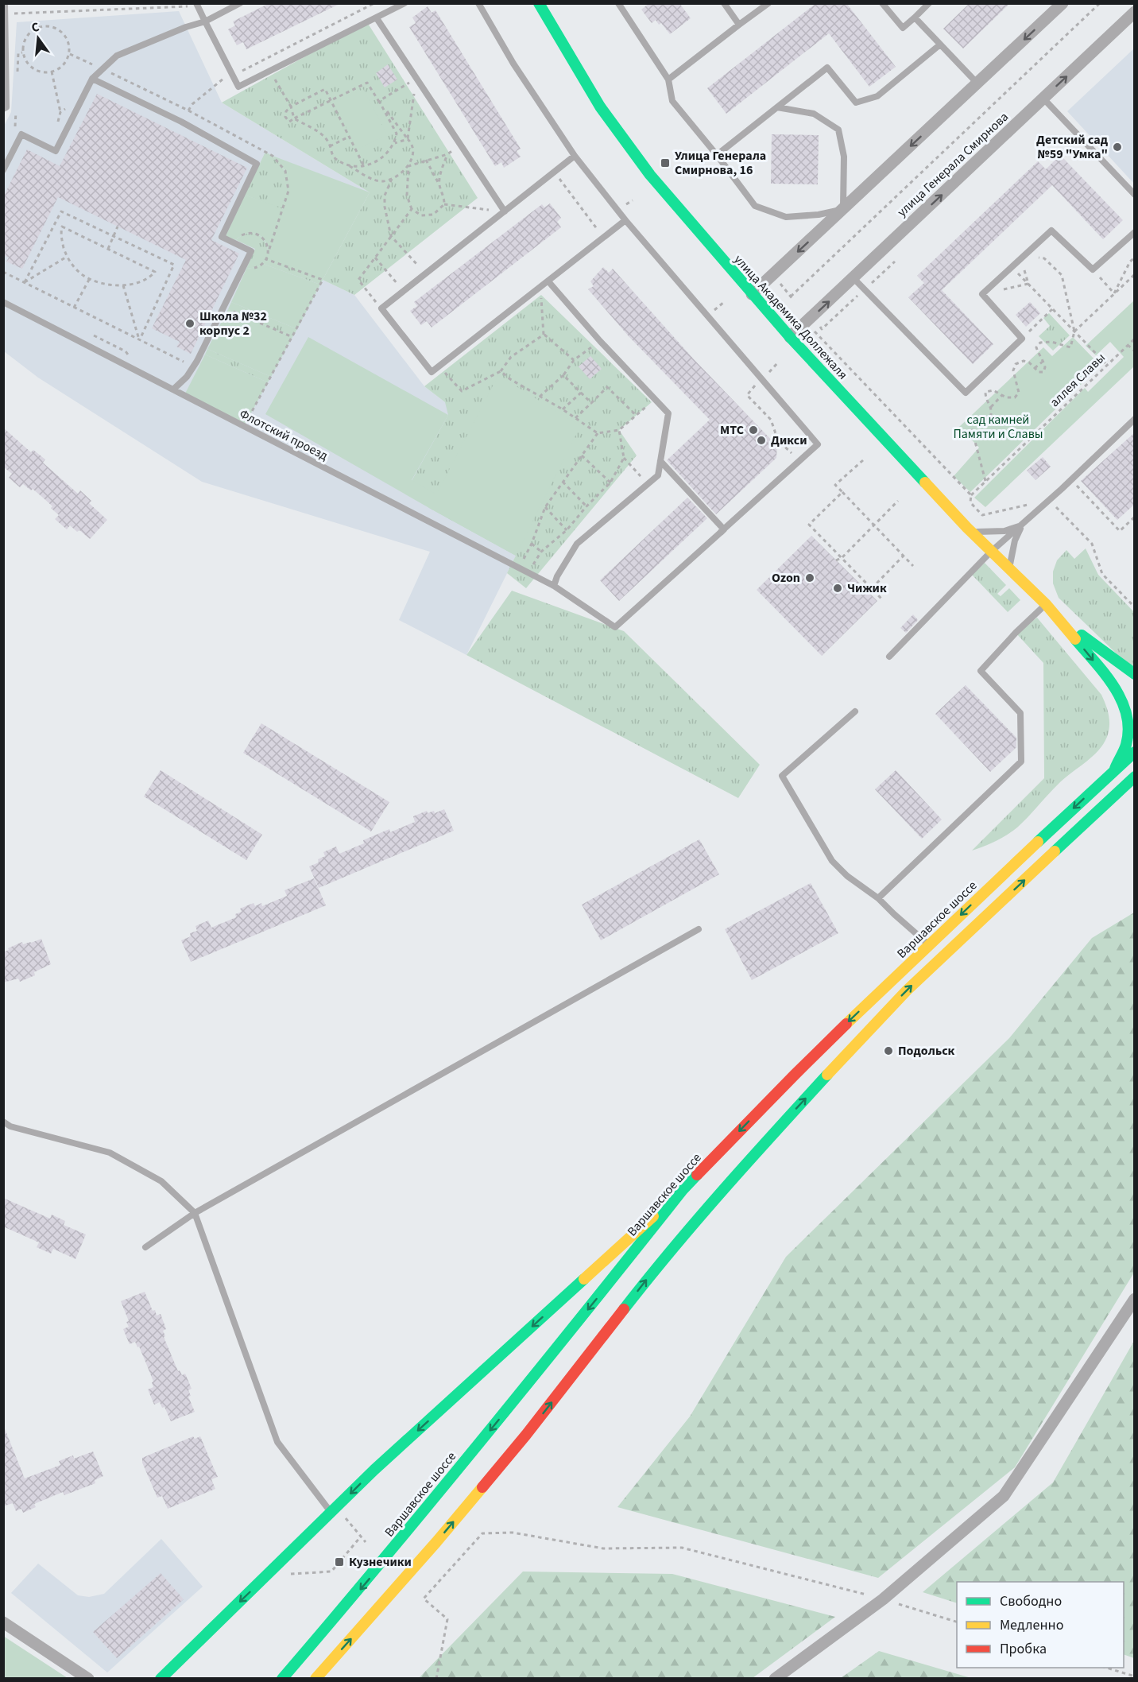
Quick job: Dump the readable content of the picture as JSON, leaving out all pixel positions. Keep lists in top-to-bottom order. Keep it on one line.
{"streets":{"main road":["улица Академика Доллежаля","Варшавское шоссе"],"street":["улица Генерала Смирнова"],"lane":["Флотский проезд"],"path":["аллея Славы"]},"crossings":[["улица Генерала Смирнова","улица Академика Доллежаля"],["улица Академика Доллежаля","Варшавское шоссе"]],"parks":["сад камней Памяти и Славы"],"places":{"other":["Детский сад №59 \"Умка\"","Школа №32 корпус 2","МТС","Дикси","Ozon","Чижик","Подольск"],"transit":["Улица Генерала Смирнова, 16","Кузнечики"]},"legend":["Свободно","Медленно","Пробка"],"north":"top"}
